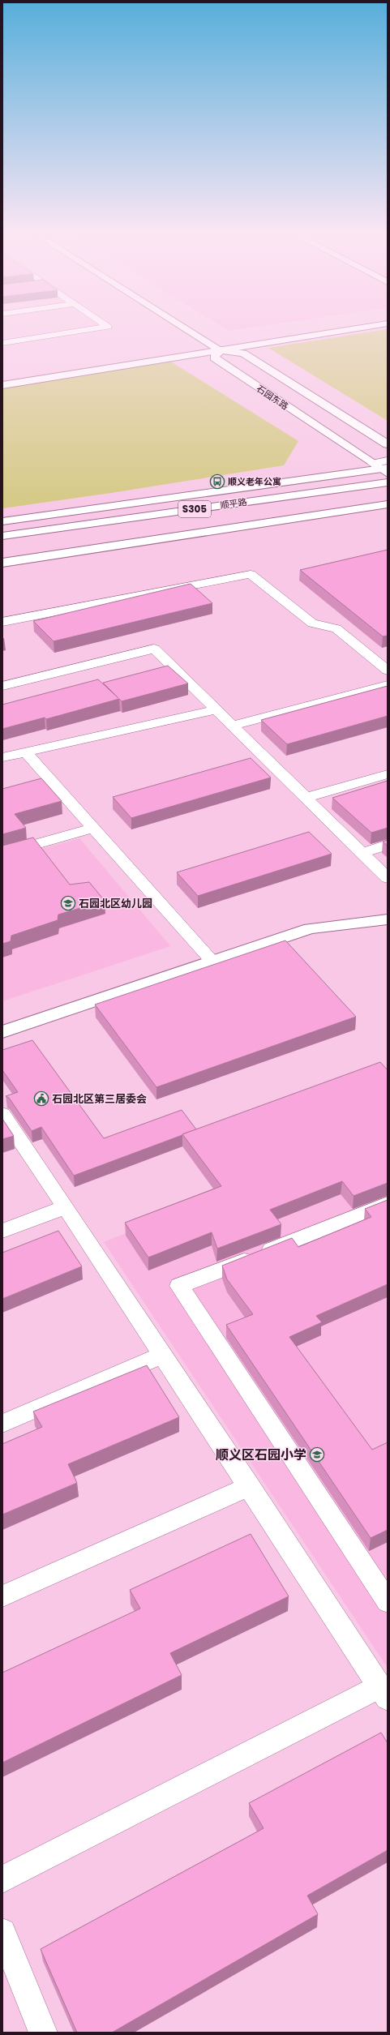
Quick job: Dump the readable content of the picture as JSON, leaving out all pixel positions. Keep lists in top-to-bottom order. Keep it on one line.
{"streets":{"street":["石园东路","顺平路","S305"]},"crossings":[["石园东路","顺平路"]],"places":{"bus stop":["顺义老年公寓"],"school or university":["石园北区幼儿园","顺义区石园小学"],"public building":["石园北区第三居委会"]}}
